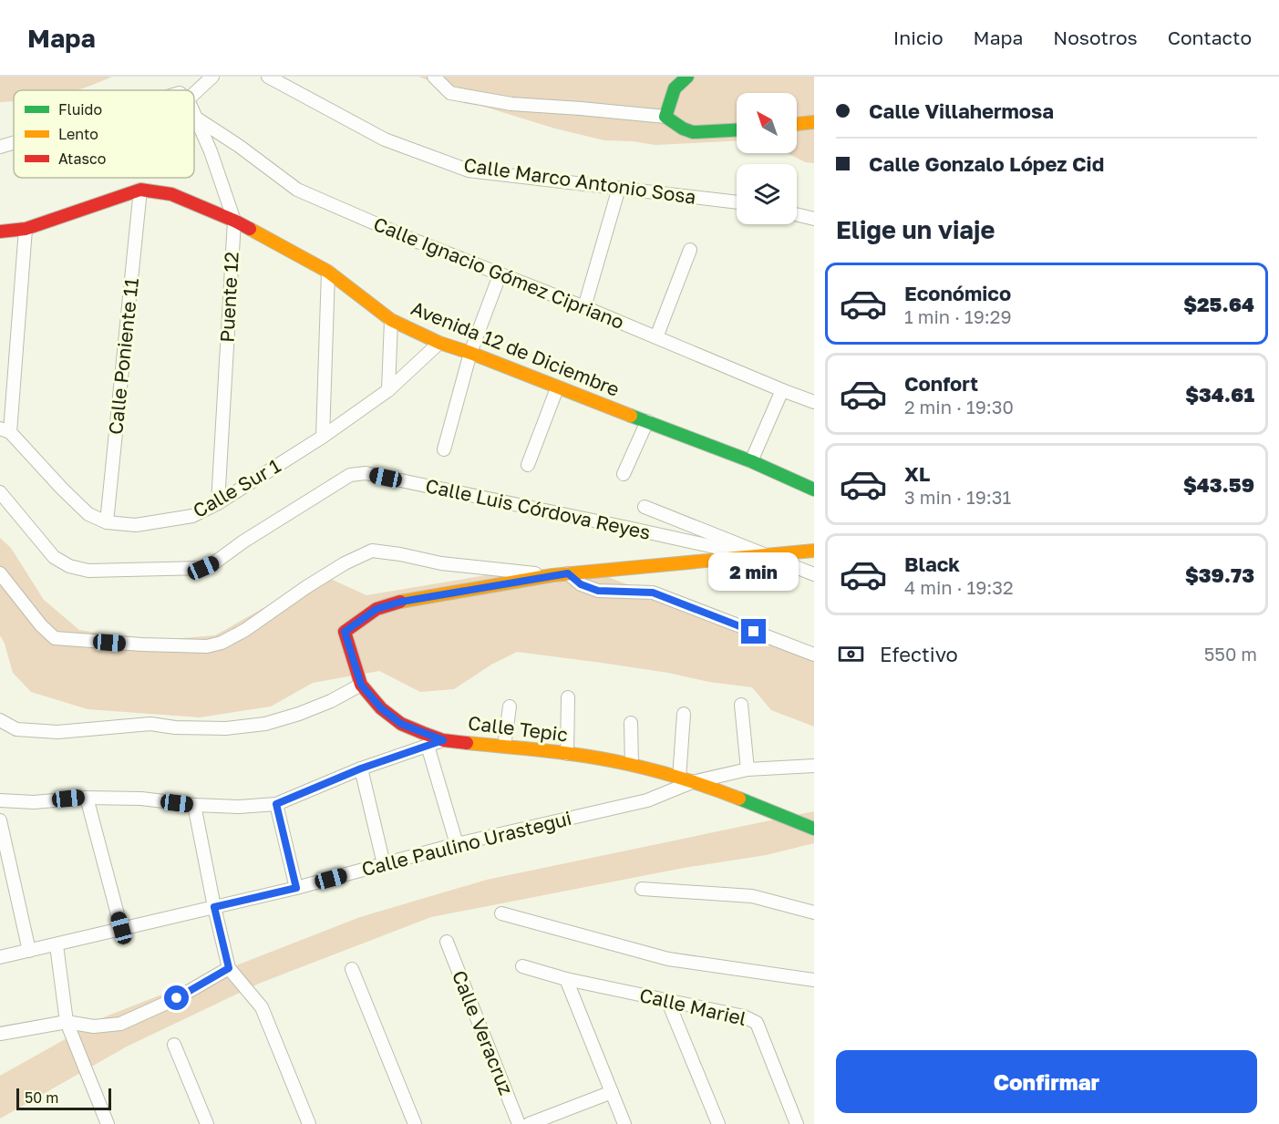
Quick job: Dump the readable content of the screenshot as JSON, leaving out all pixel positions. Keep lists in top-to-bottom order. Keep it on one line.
{"streets":{"street":["Calle Marco Antonio Sosa","Calle Ignacio Gómez Cipriano","Puente 12","Avenida 12 de Diciembre","Calle Poniente 11","Calle Sur 1","Calle Luis Córdova Reyes","Calle Tepic","Calle Paulino Urastegui","Calle Mariel","Calle Veracruz"]},"crossings":[["Calle Ignacio Gómez Cipriano","Puente 12"],["Puente 12","Avenida 12 de Diciembre"],["Puente 12","Calle Sur 1"],["Avenida 12 de Diciembre","Calle Poniente 11"],["Avenida 12 de Diciembre","Calle Sur 1"],["Calle Poniente 11","Calle Sur 1"],["Calle Tepic","Calle Paulino Urastegui"]],"legend":["Fluido","Lento","Atasco"],"scale_bar":"50 m","north":"top left","page":{"header":"Mapa","nav":["Inicio","Mapa","Nosotros","Contacto"],"banner":["Calle Villahermosa","Calle Gonzalo López Cid"],"heading":"Elige un viaje","list":[{"name":"Económico","note":"1 min · 19:29","value":"$25.64"},{"name":"Confort","note":"2 min · 19:30","value":"$34.61"},{"name":"XL","note":"3 min · 19:31","value":"$43.59"},{"name":"Black","note":"4 min · 19:32","value":"$39.73"}],"bubble":"2 min","pay":["Efectivo","550 m"],"buttons":"Confirmar","scale":"50 m"}}
